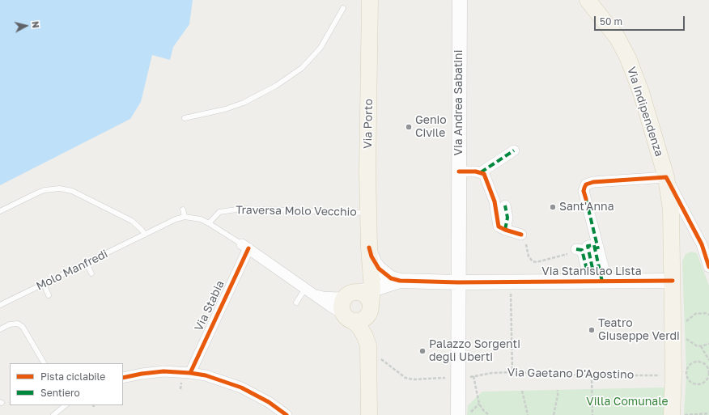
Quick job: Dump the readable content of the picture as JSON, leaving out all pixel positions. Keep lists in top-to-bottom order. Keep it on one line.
{"streets":{"main road":["Via Andrea Sabatini","Via Indipendenza","Via Porto","Via Stanislao Lista"],"street":["Via Stabia"],"lane":["Traversa Molo Vecchio","Molo Manfredi"],"path":["Via Gaetano D'Agostino"]},"crossings":[["Via Andrea Sabatini","Via Stanislao Lista"],["Via Andrea Sabatini","Via Gaetano D'Agostino"],["Via Indipendenza","Via Stanislao Lista"],["Via Indipendenza","Via Gaetano D'Agostino"],["Via Porto","Traversa Molo Vecchio"],["Traversa Molo Vecchio","Molo Manfredi"],["Molo Manfredi","Via Stabia"]],"parks":["Villa Comunale"],"places":["Genio Civile","Sant'Anna","Teatro Giuseppe Verdi","Palazzo Sorgenti degli Uberti"],"legend":["Pista ciclabile","Sentiero"],"scale_bar":"50 m","north":"right"}
